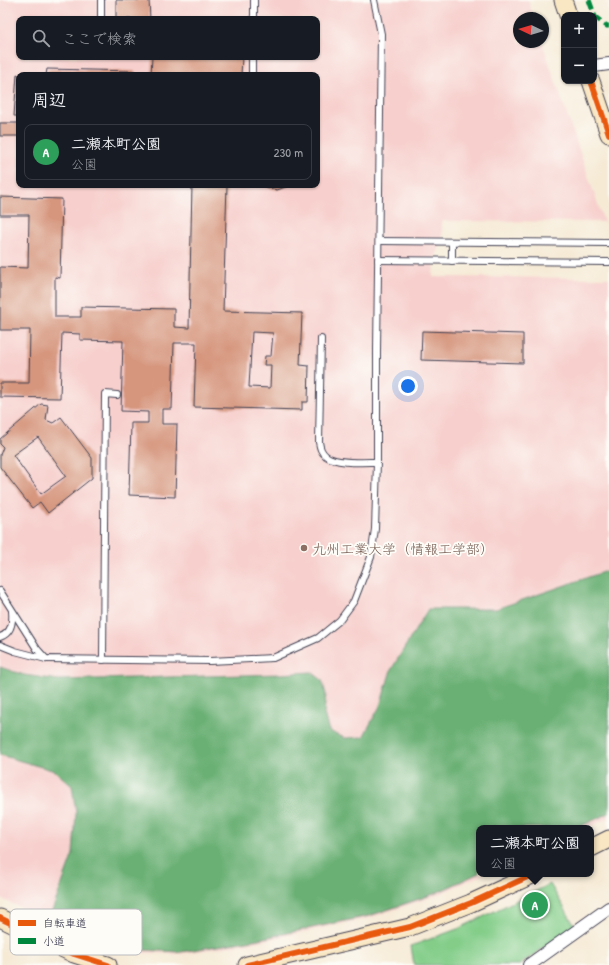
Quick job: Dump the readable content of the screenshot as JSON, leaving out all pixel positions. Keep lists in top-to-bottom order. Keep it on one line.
{"places":["九州工業大学（情報工学部）"],"legend":["自転車道","小道"],"north":"left","page":{"map_buttons":["+","−"],"search":"ここで検索","heading":"周辺","list":[{"mark":"A","name":"二瀬本町公園","note":"公園","value":"230 m"}],"popup":["二瀬本町公園","公園"],"pins":"A"}}
